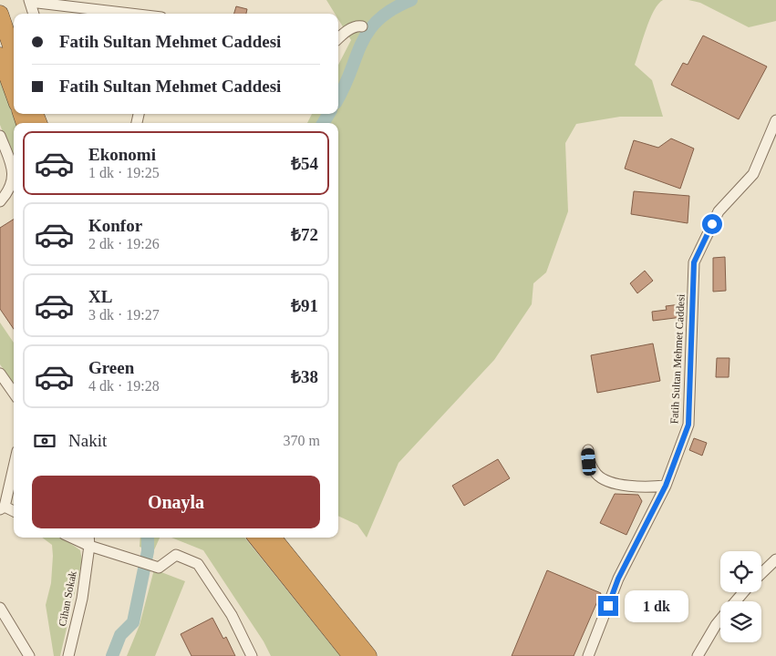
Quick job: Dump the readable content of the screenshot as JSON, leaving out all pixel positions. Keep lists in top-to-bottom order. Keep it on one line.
{"streets":{"street":["Fatih Sultan Mehmet Caddesi","Cihan Sokak"]},"page":{"banner":["Fatih Sultan Mehmet Caddesi","Fatih Sultan Mehmet Caddesi"],"list":[{"name":"Ekonomi","note":"1 dk · 19:25","value":"₺54"},{"name":"Konfor","note":"2 dk · 19:26","value":"₺72"},{"name":"XL","note":"3 dk · 19:27","value":"₺91"},{"name":"Green","note":"4 dk · 19:28","value":"₺38"}],"pay":["Nakit","370 m"],"buttons":"Onayla","bubble":"1 dk"}}
